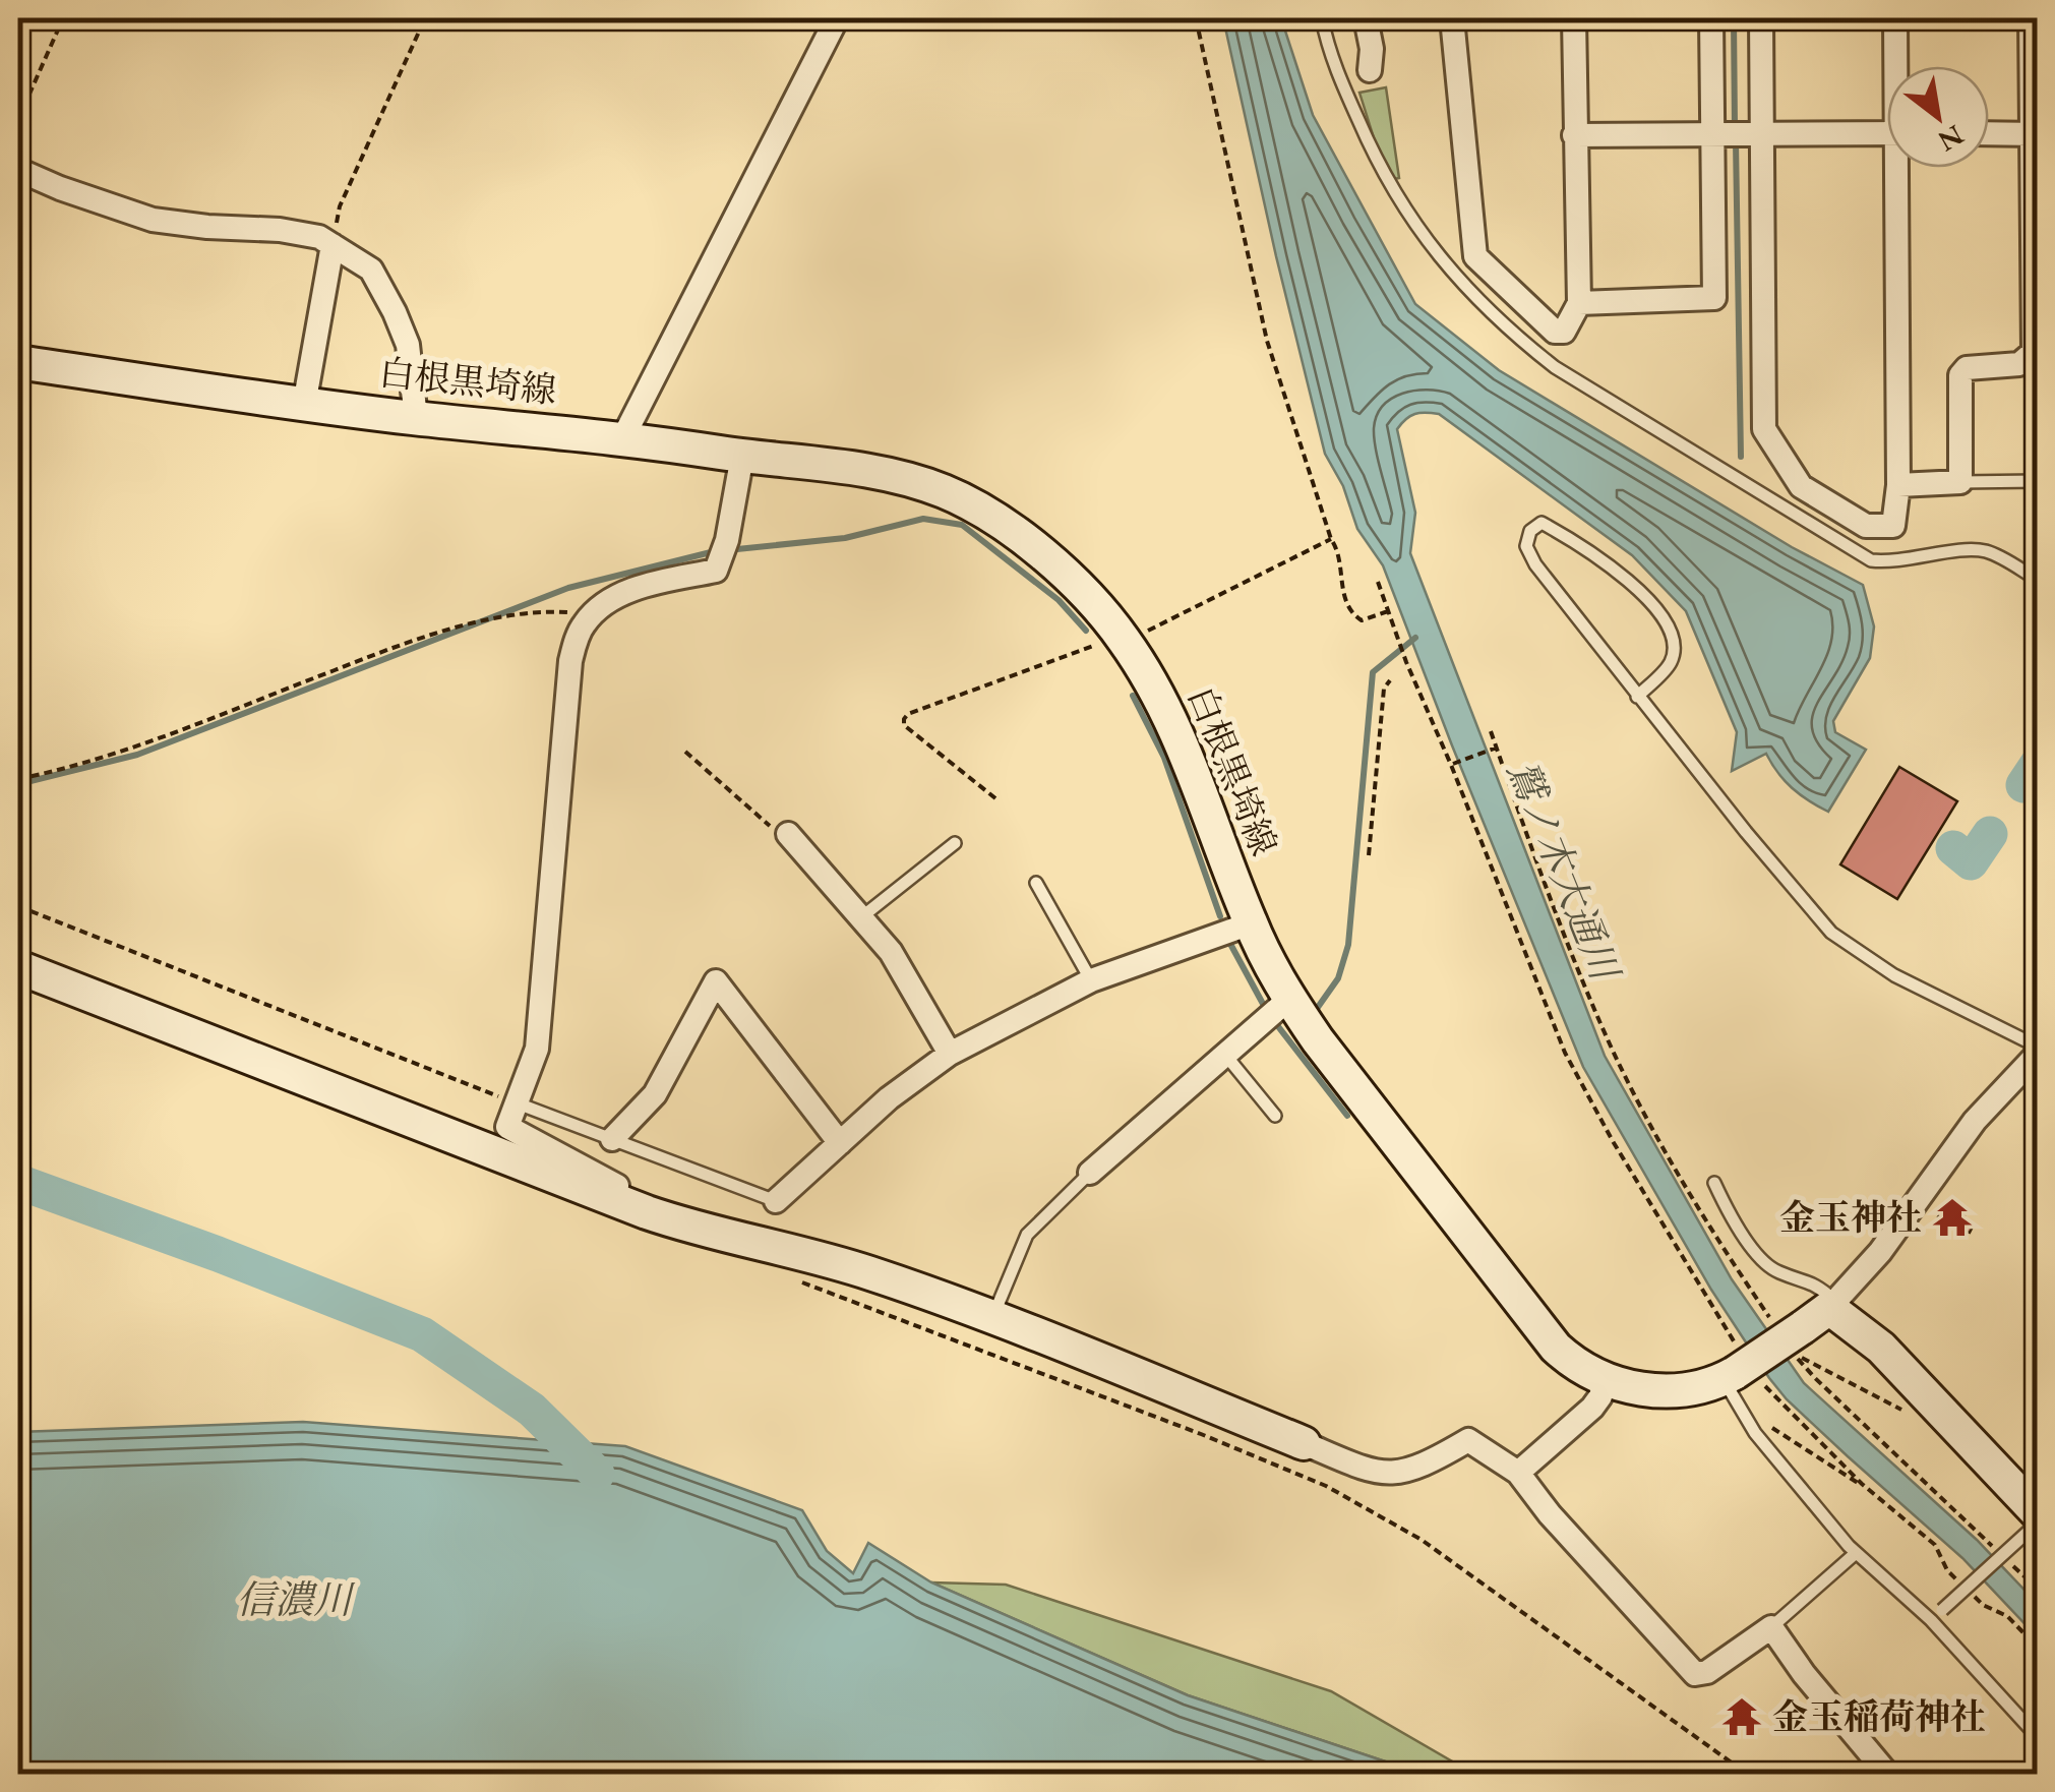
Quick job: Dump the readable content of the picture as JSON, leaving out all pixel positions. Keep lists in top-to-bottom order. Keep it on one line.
{"streets":{"main road":["白根黒埼線"]},"water":["鷲ノ木大通川","信濃川"],"places":{"temple":["金玉神社","金玉稲荷神社"]},"north":"bottom right"}
